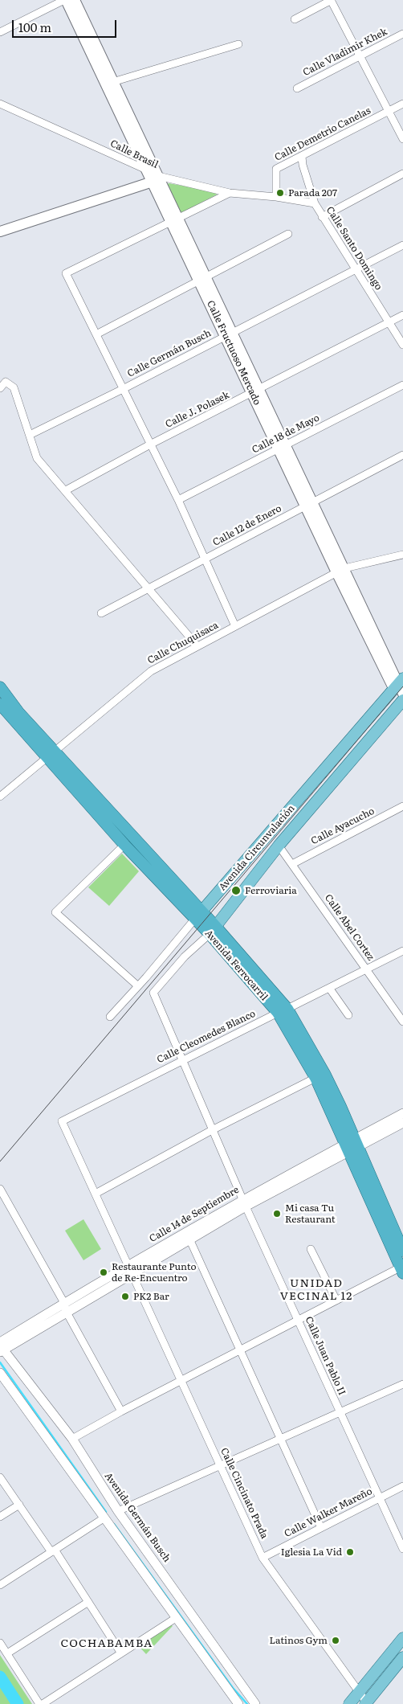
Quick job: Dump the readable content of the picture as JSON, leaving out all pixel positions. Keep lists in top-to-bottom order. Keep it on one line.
{"streets":{"highway":["Avenida Ferrocarril"],"main road":["Calle Fructuoso Mercado","Avenida Circunvalación"],"street":["Calle Vladimir Khek","Calle Demetrio Canelas","Calle Brasil","Calle Santo Domingo","Calle Germán Busch","Calle J. Polasek","Calle 18 de Mayo","Calle 12 de Enero","Calle Chuquisaca","Calle Ayacucho","Calle Abel Cortez","Calle Cleomedes Blanco","Calle 14 de Septiembre","Calle Juan Pablo II","Calle Cincinato Prada","Calle Walker Mareño","Avenida Germán Busch"]},"crossings":[["Calle Demetrio Canelas","Calle Brasil"],["Calle Demetrio Canelas","Calle Santo Domingo"],["Calle Brasil","Calle Santo Domingo"],["Calle Brasil","Calle Fructuoso Mercado"],["Calle Santo Domingo","Calle Germán Busch"],["Calle Santo Domingo","Calle J. Polasek"],["Calle Fructuoso Mercado","Calle Germán Busch"],["Calle Fructuoso Mercado","Calle J. Polasek"],["Calle Fructuoso Mercado","Calle 18 de Mayo"],["Calle Fructuoso Mercado","Calle 12 de Enero"],["Calle Fructuoso Mercado","Calle Chuquisaca"],["Calle Fructuoso Mercado","Avenida Circunvalación"],["Calle Chuquisaca","Avenida Ferrocarril"],["Calle Ayacucho","Calle Abel Cortez"],["Avenida Circunvalación","Calle Abel Cortez"],["Avenida Circunvalación","Avenida Ferrocarril"],["Avenida Circunvalación","Calle Juan Pablo II"],["Calle Abel Cortez","Calle Cleomedes Blanco"],["Avenida Ferrocarril","Calle Cleomedes Blanco"],["Avenida Ferrocarril","Calle 14 de Septiembre"],["Calle Cleomedes Blanco","Calle Juan Pablo II"],["Calle Cleomedes Blanco","Calle Cincinato Prada"],["Calle 14 de Septiembre","Calle Juan Pablo II"],["Calle 14 de Septiembre","Calle Cincinato Prada"],["Calle 14 de Septiembre","Avenida Germán Busch"],["Calle Juan Pablo II","Calle Walker Mareño"],["Calle Cincinato Prada","Calle Walker Mareño"]],"districts":["UNIDAD VECINAL 12","COCHABAMBA"],"places":["Parada 207","Ferroviaria","Mi casa Tu Restaurant","Restaurante Punto de Re-Encuentro","PK2 Bar","Iglesia La Vid","Latinos Gym"],"scale_bar":"100 m"}
